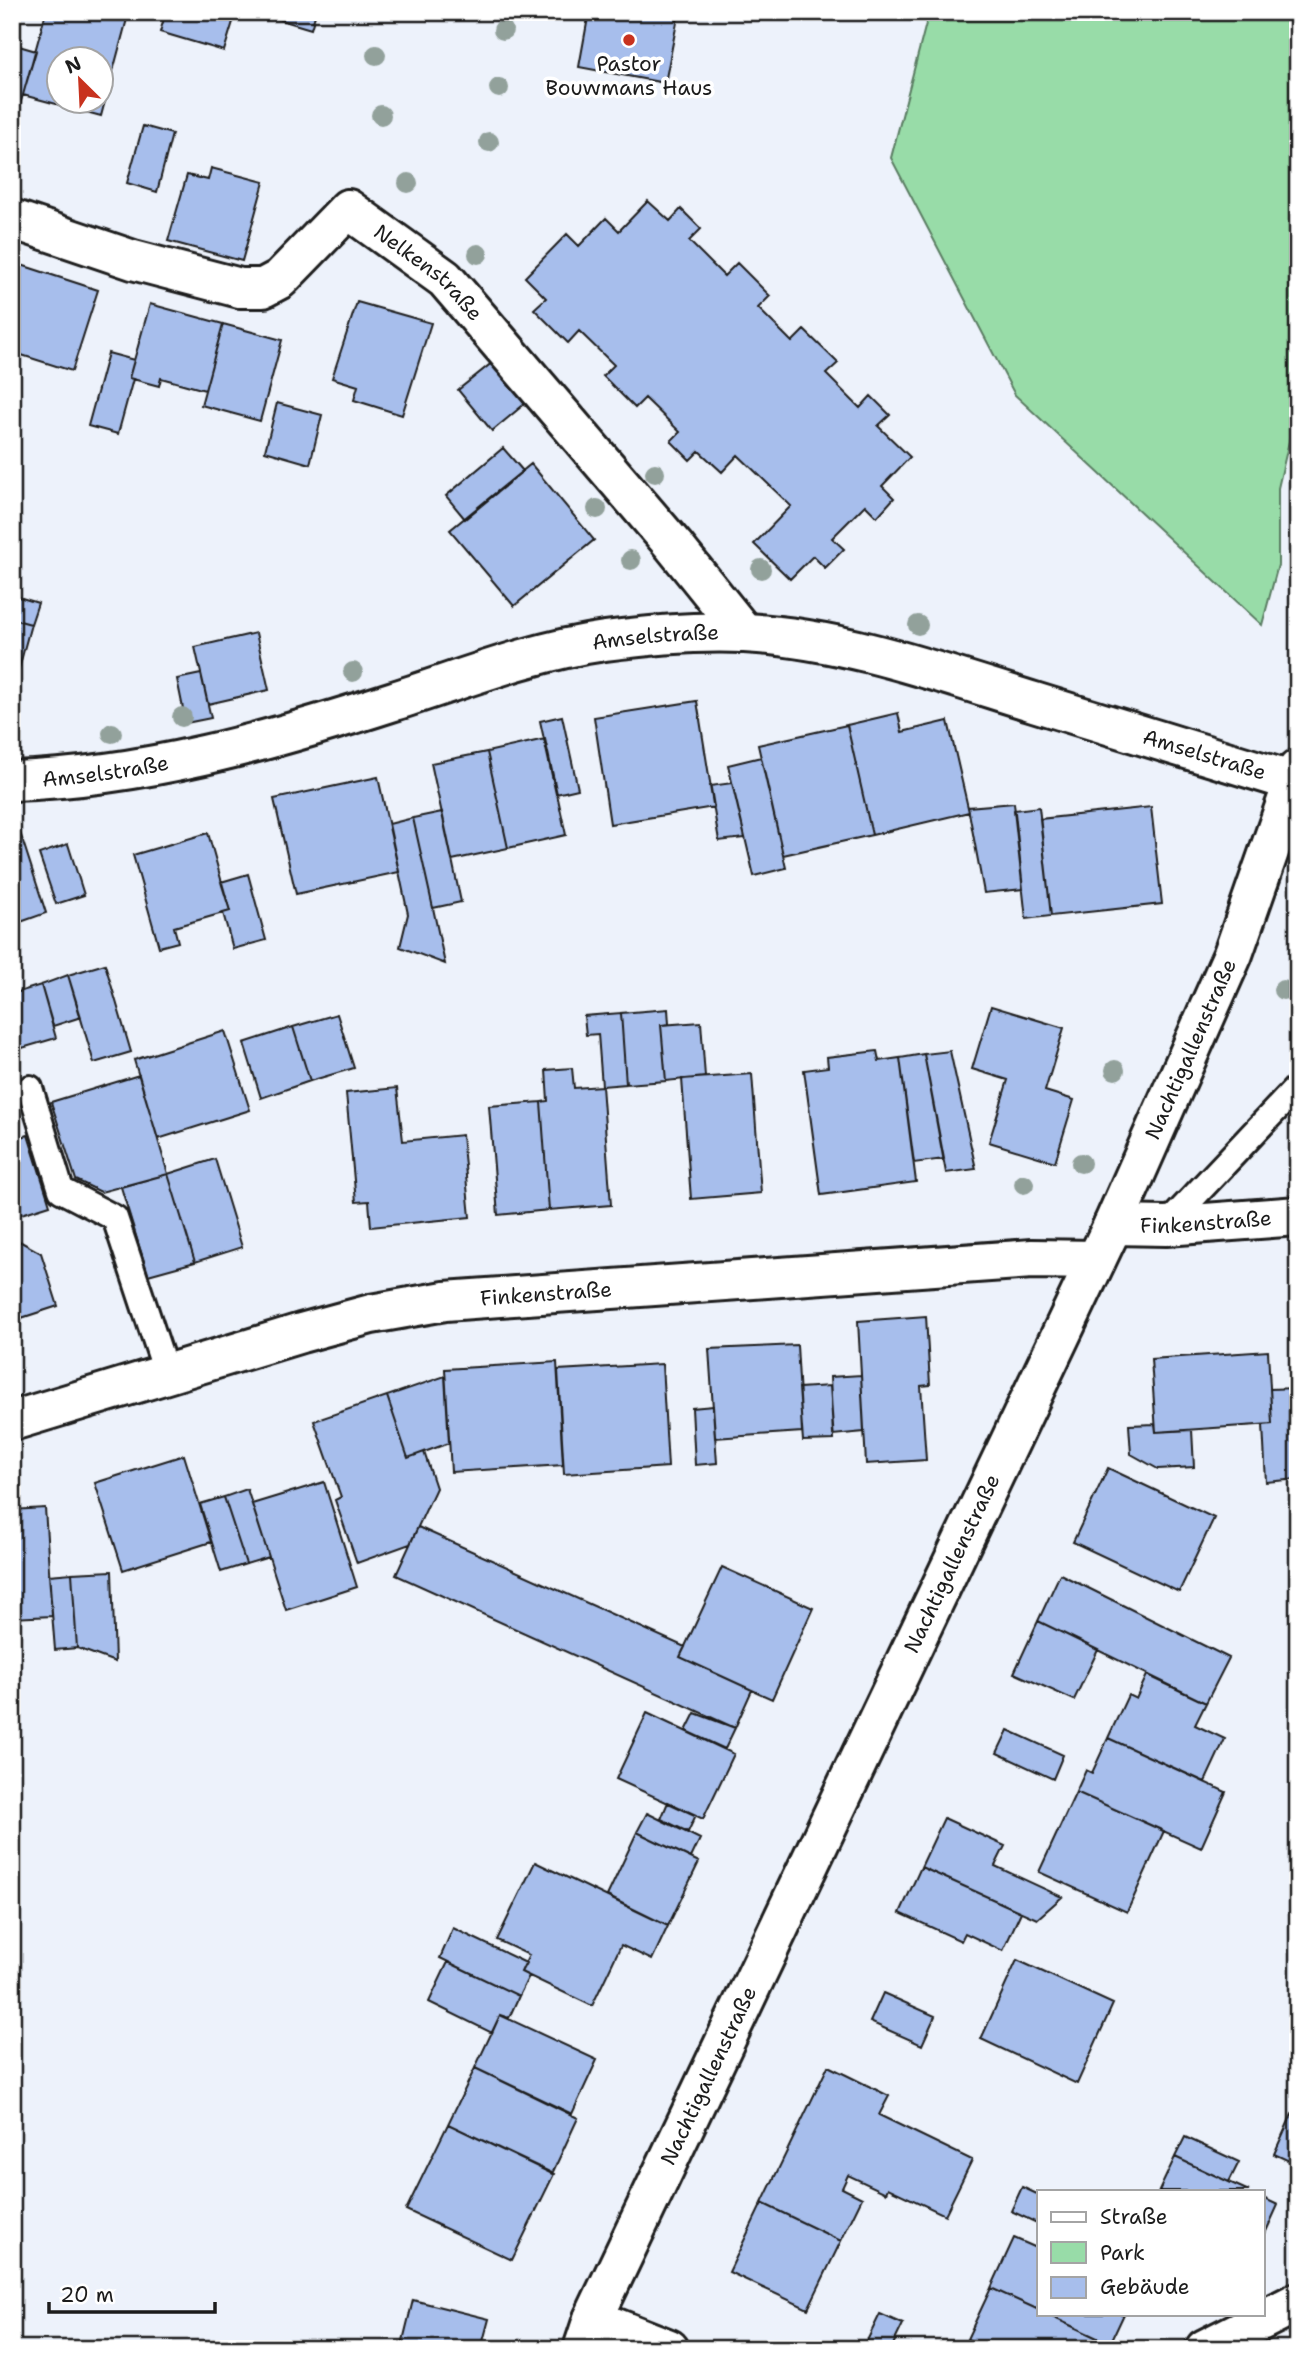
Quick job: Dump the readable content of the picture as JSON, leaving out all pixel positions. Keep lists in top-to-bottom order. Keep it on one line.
{"streets":{"street":["Nelkenstraße","Amselstraße","Nachtigallenstraße","Finkenstraße"]},"crossings":[["Nelkenstraße","Amselstraße"],["Amselstraße","Nachtigallenstraße"],["Nachtigallenstraße","Finkenstraße"]],"places":["Pastor Bouwmans Haus"],"legend":["Straße","Park","Gebäude"],"scale_bar":"20 m","north":"top left"}
